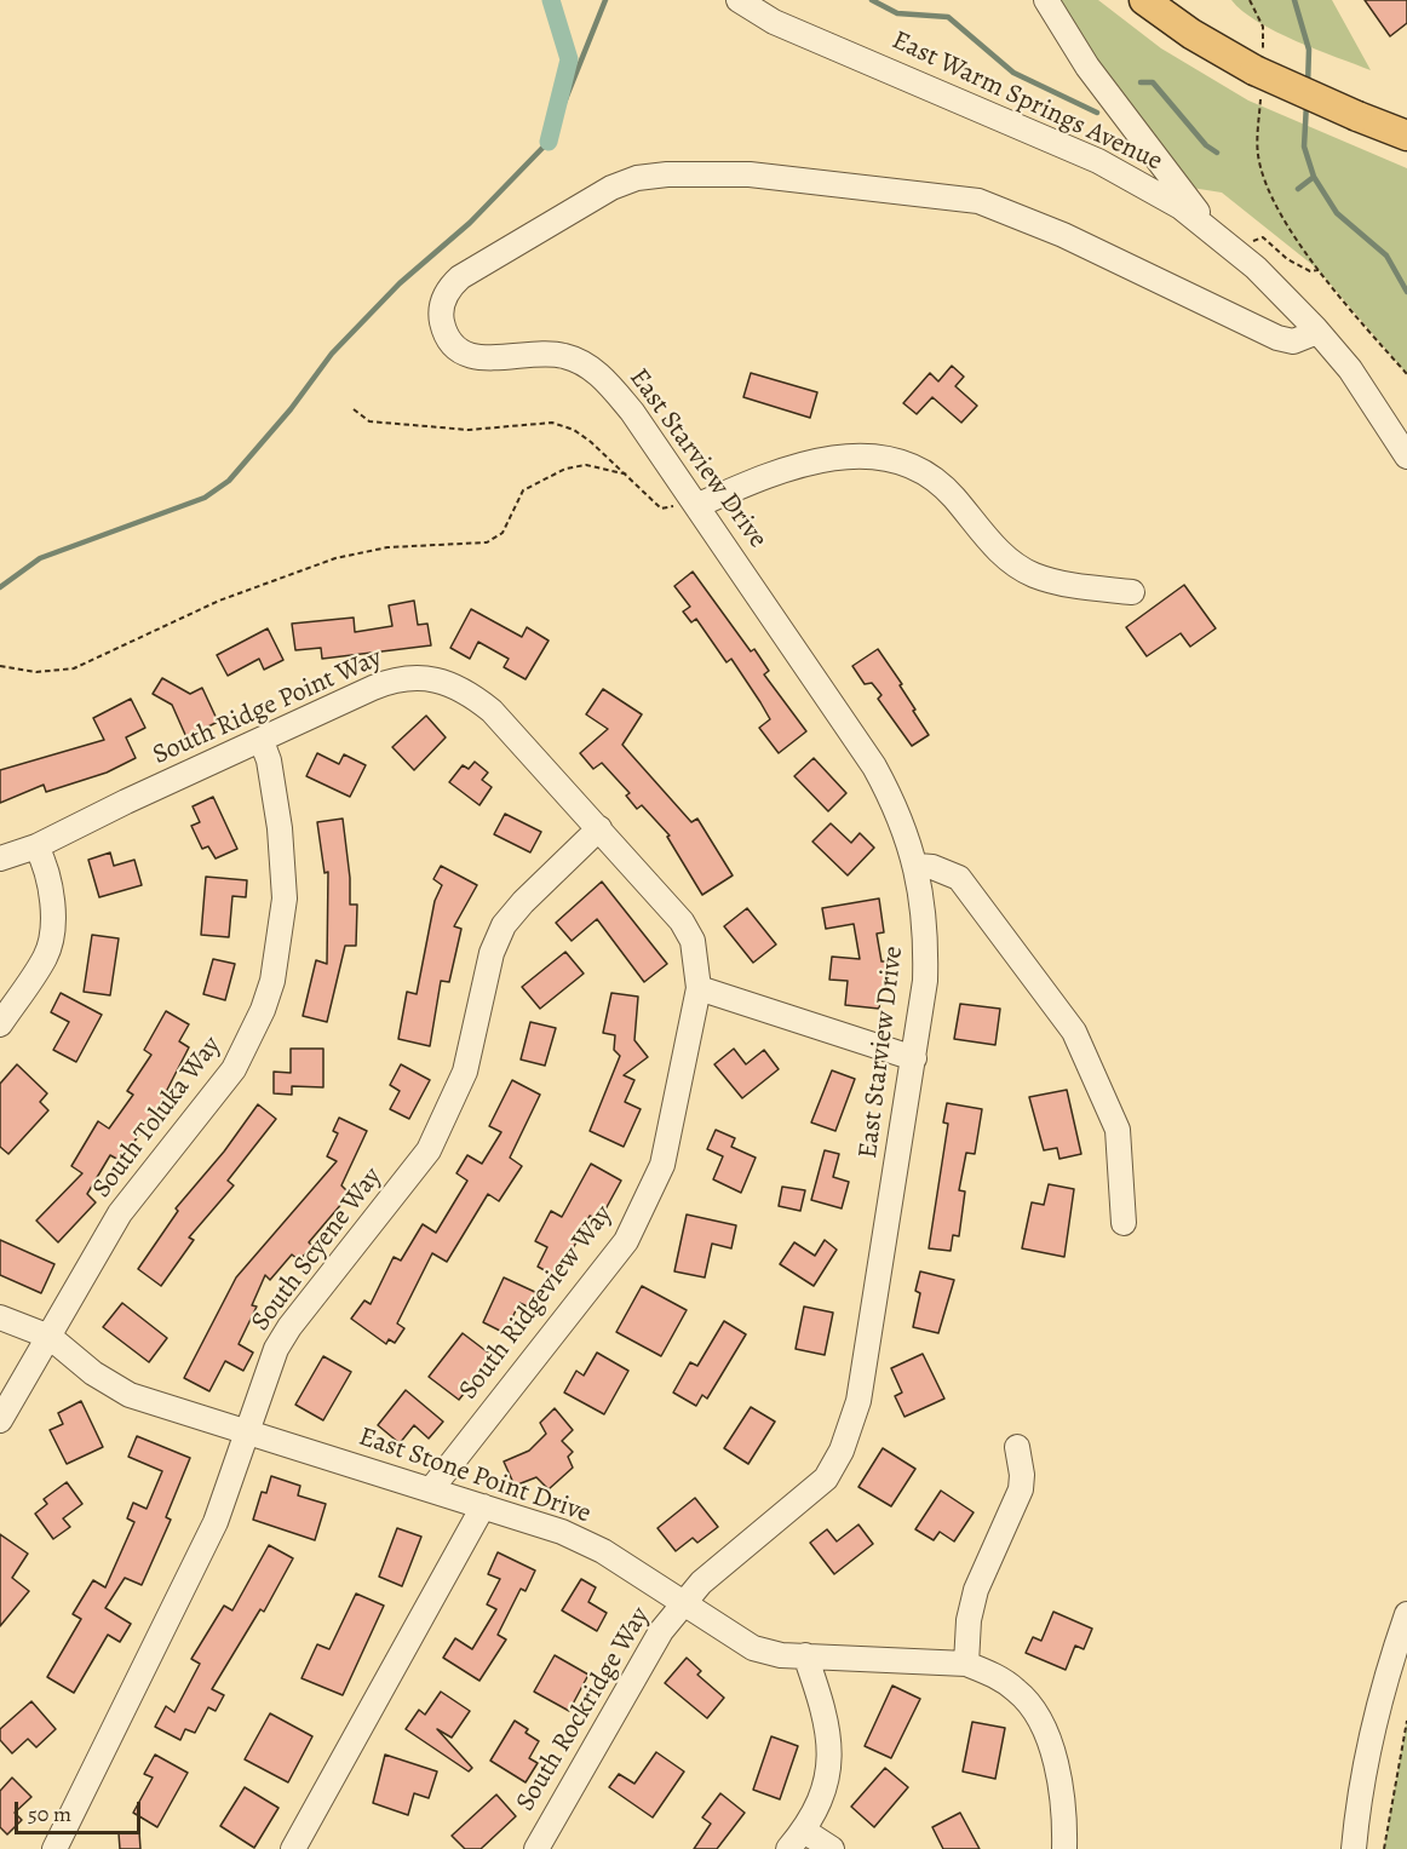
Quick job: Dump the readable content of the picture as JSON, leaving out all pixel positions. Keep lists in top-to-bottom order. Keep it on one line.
{"streets":{"street":["East Warm Springs Avenue","East Starview Drive","South Ridge Point Way","South Toluka Way","South Scyene Way","South Ridgeview Way","East Stone Point Drive","South Rockridge Way"]},"crossings":[["East Warm Springs Avenue","East Starview Drive"],["East Starview Drive","East Stone Point Drive"],["East Starview Drive","South Rockridge Way"],["South Ridge Point Way","South Toluka Way"],["South Ridge Point Way","South Scyene Way"],["South Ridge Point Way","South Ridgeview Way"],["South Toluka Way","East Stone Point Drive"],["South Scyene Way","South Ridgeview Way"],["South Scyene Way","East Stone Point Drive"],["South Ridgeview Way","East Stone Point Drive"],["East Stone Point Drive","South Rockridge Way"]],"scale_bar":"50 m"}
